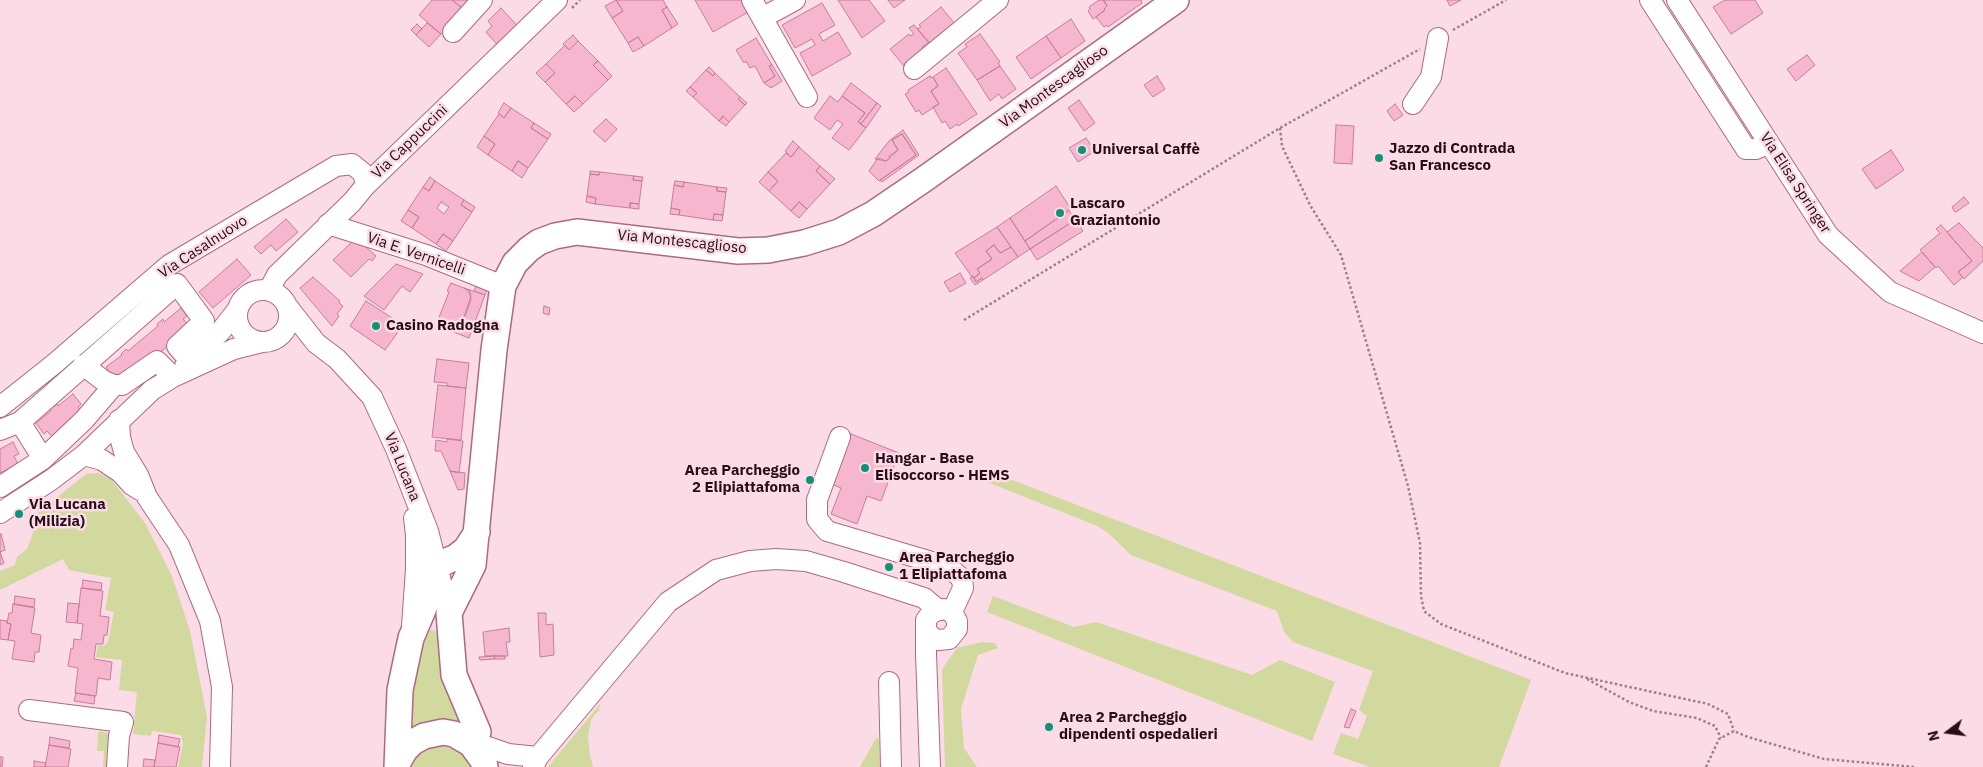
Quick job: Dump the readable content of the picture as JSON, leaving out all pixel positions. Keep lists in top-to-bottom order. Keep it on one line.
{"streets":{"main road":["Via Montescaglioso"],"street":["Via Cappuccini","Via Elisa Springer","Via Casalnuovo","Via E. Vernicelli","Via Lucana"]},"crossings":[["Via Montescaglioso","Via E. Vernicelli"],["Via Montescaglioso","Via Lucana"],["Via Cappuccini","Via Casalnuovo"],["Via Cappuccini","Via E. Vernicelli"],["Via Cappuccini","Via Lucana"]],"places":["Universal Caffè","Jazzo di Contrada San Francesco","Lascaro Graziantonio","Casino Radogna","Hangar - Base Elisoccorso - HEMS","Area Parcheggio 2 Elipiattafoma","Via Lucana (Milizia)","Area Parcheggio 1 Elipiattafoma","Area 2 Parcheggio dipendenti ospedalieri"],"north":"left"}
